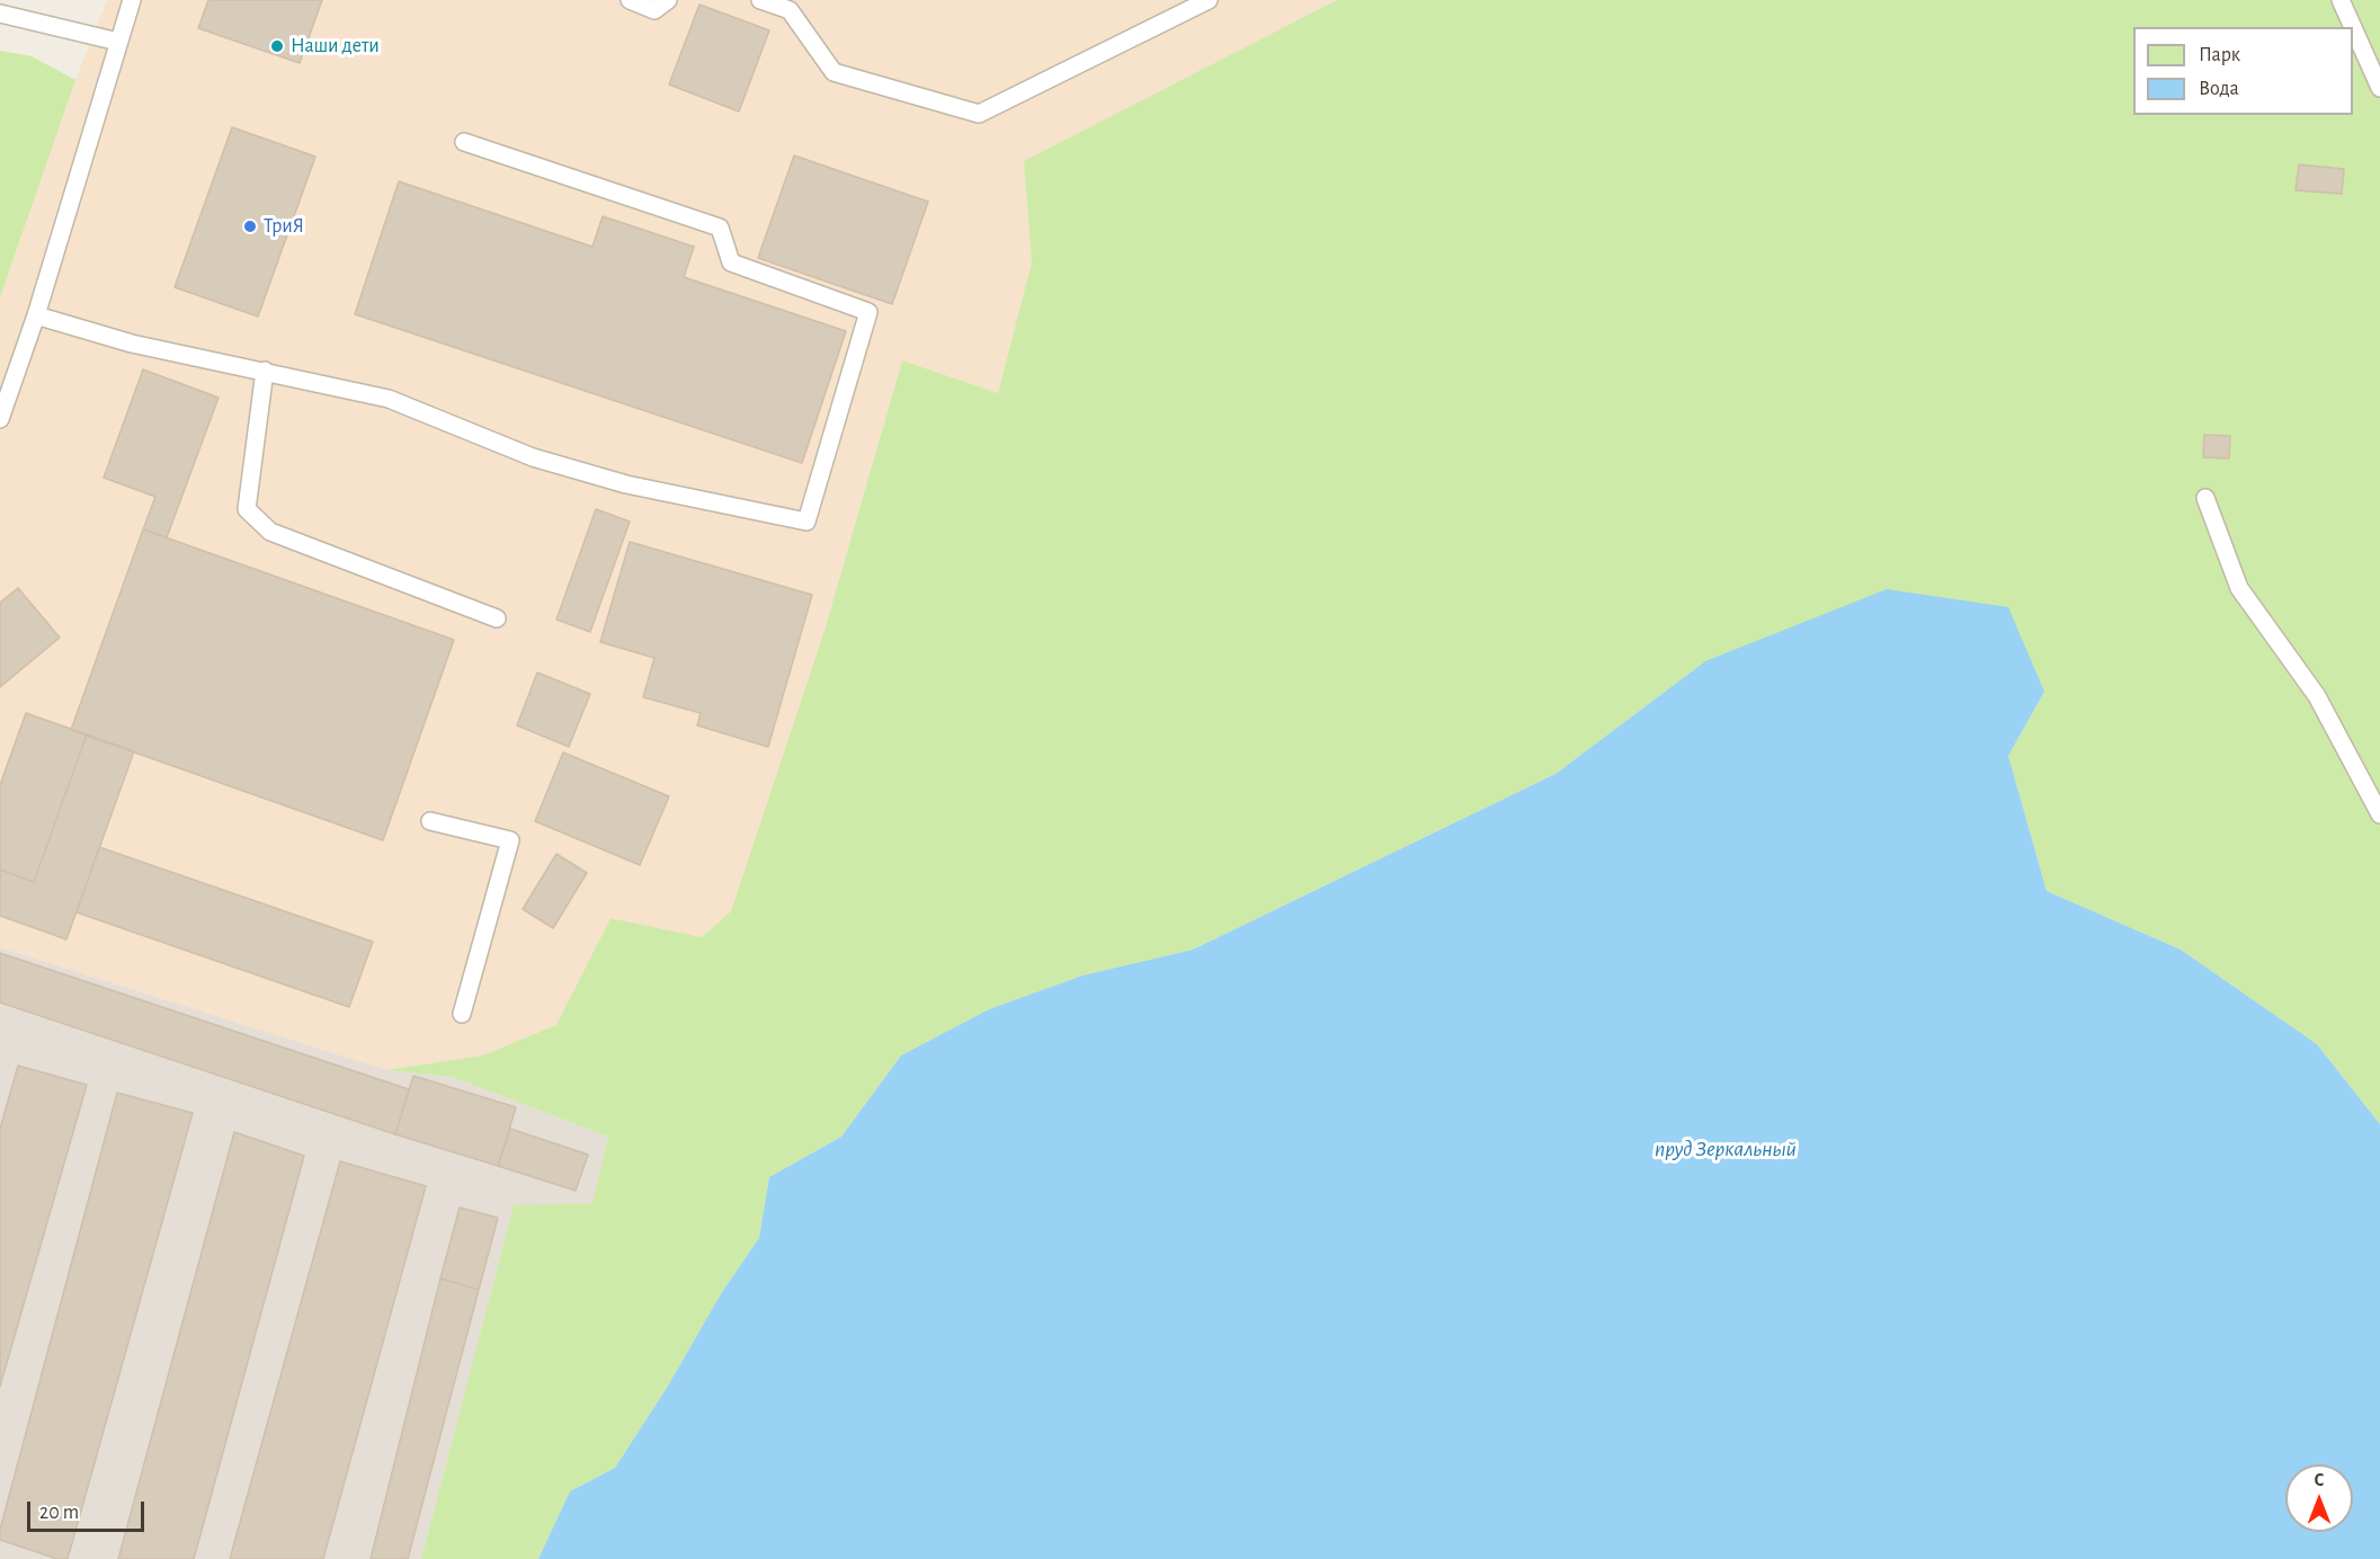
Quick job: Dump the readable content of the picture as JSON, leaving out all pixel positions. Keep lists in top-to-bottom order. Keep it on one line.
{"water":["пруд Зеркальный"],"places":["Наши дети","ТриЯ"],"legend":["Парк","Вода"],"scale_bar":"20 m","north":"top"}
